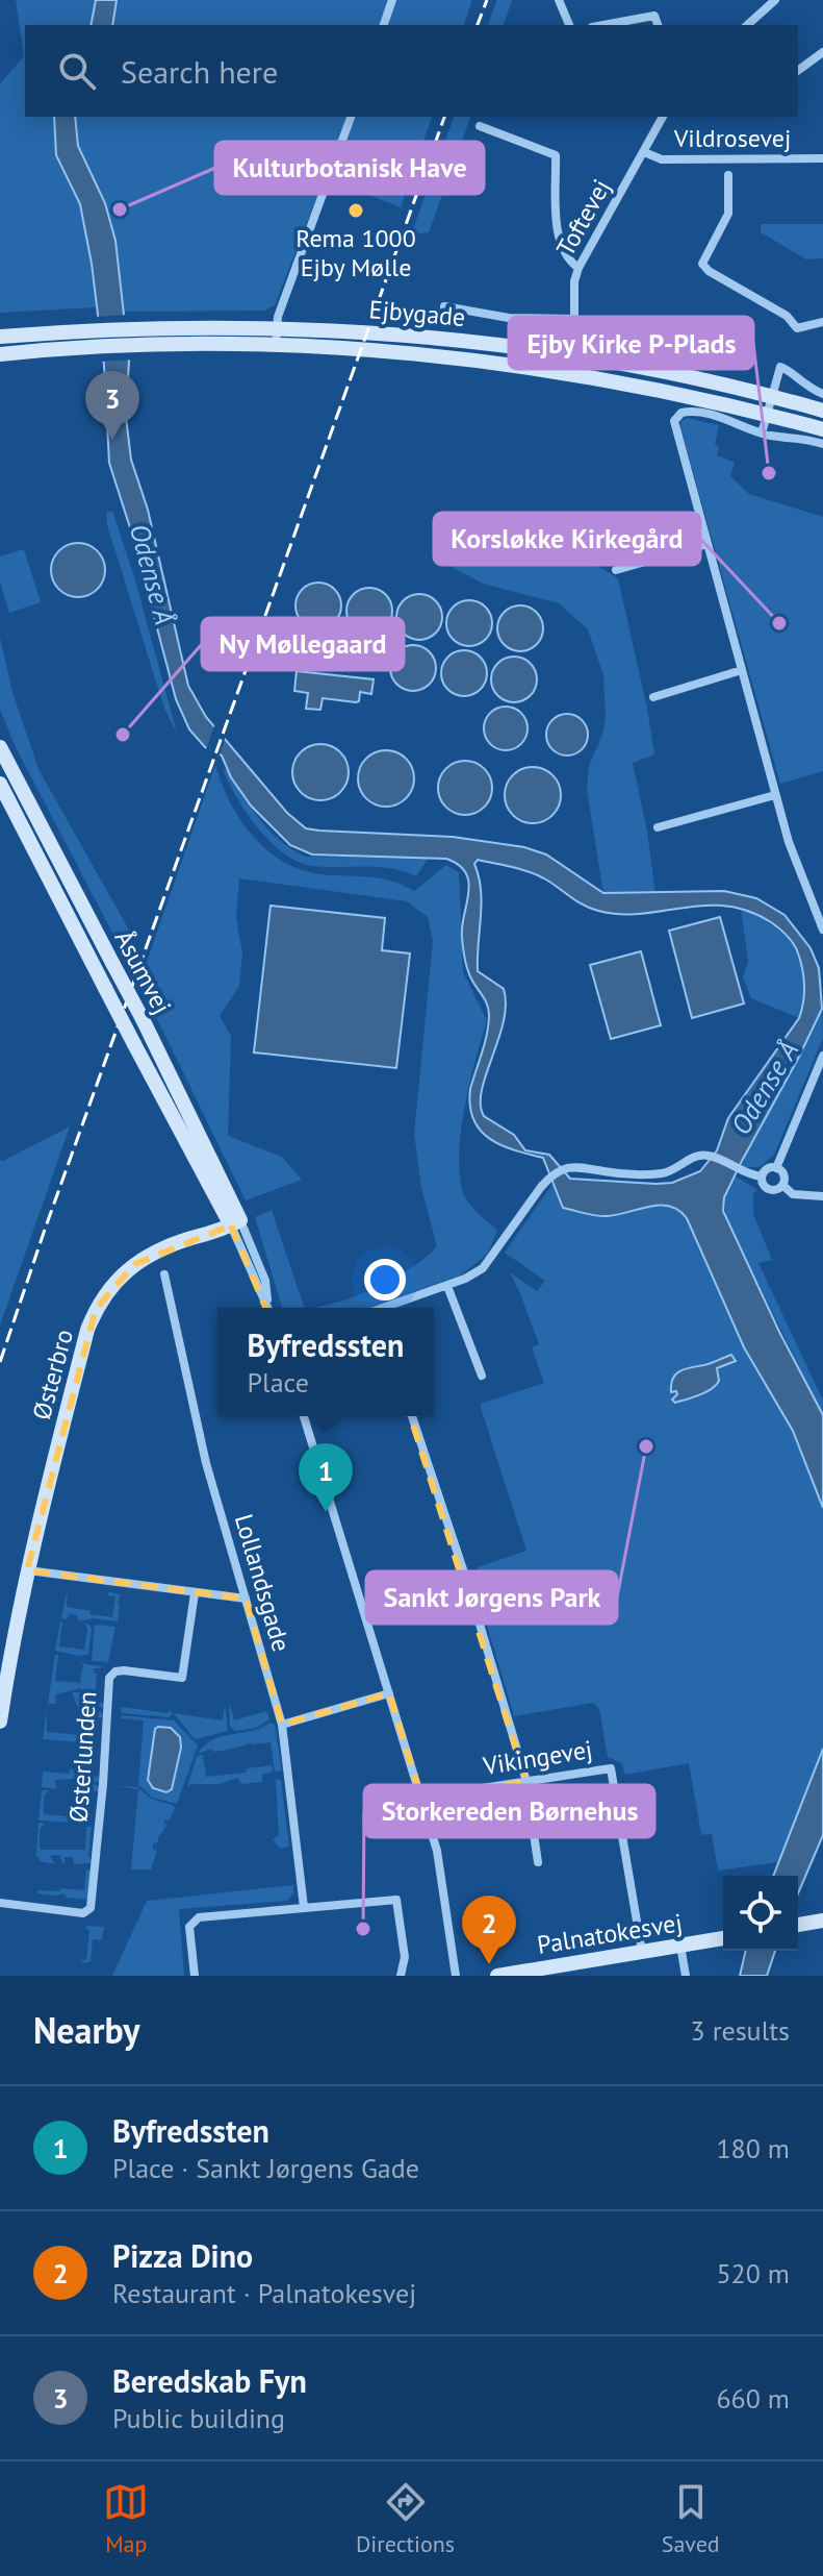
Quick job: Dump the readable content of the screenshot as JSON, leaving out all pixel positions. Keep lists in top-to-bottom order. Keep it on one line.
{"streets":{"main road":["Ejbygade","Åsumvej","Østerbro","Palnatokesvej"],"street":["Vildrosevej","Toftevej","Lollandsgade","Østerlunden","Vikingevej"]},"crossings":[["Vildrosevej","Toftevej"],["Åsumvej","Østerbro"],["Vikingevej","Palnatokesvej"]],"water":["Odense Å"],"places":["Kulturbotanisk Have","Rema 1000 Ejby Mølle","Ejby Kirke P-Plads","Korsløkke Kirkegård","Ny Møllegaard","Sankt Jørgens Park","Storkereden Børnehus"],"page":{"search":"Search here","pins":["3","1","2"],"popup":["Byfredssten","Place"],"heading":["Nearby","3 results"],"list":[{"mark":"1","name":"Byfredssten","note":"Place · Sankt Jørgens Gade","value":"180 m"},{"mark":"2","name":"Pizza Dino","note":"Restaurant · Palnatokesvej","value":"520 m"},{"mark":"3","name":"Beredskab Fyn","note":"Public building","value":"660 m"}],"nav":["Map","Directions","Saved"]}}
